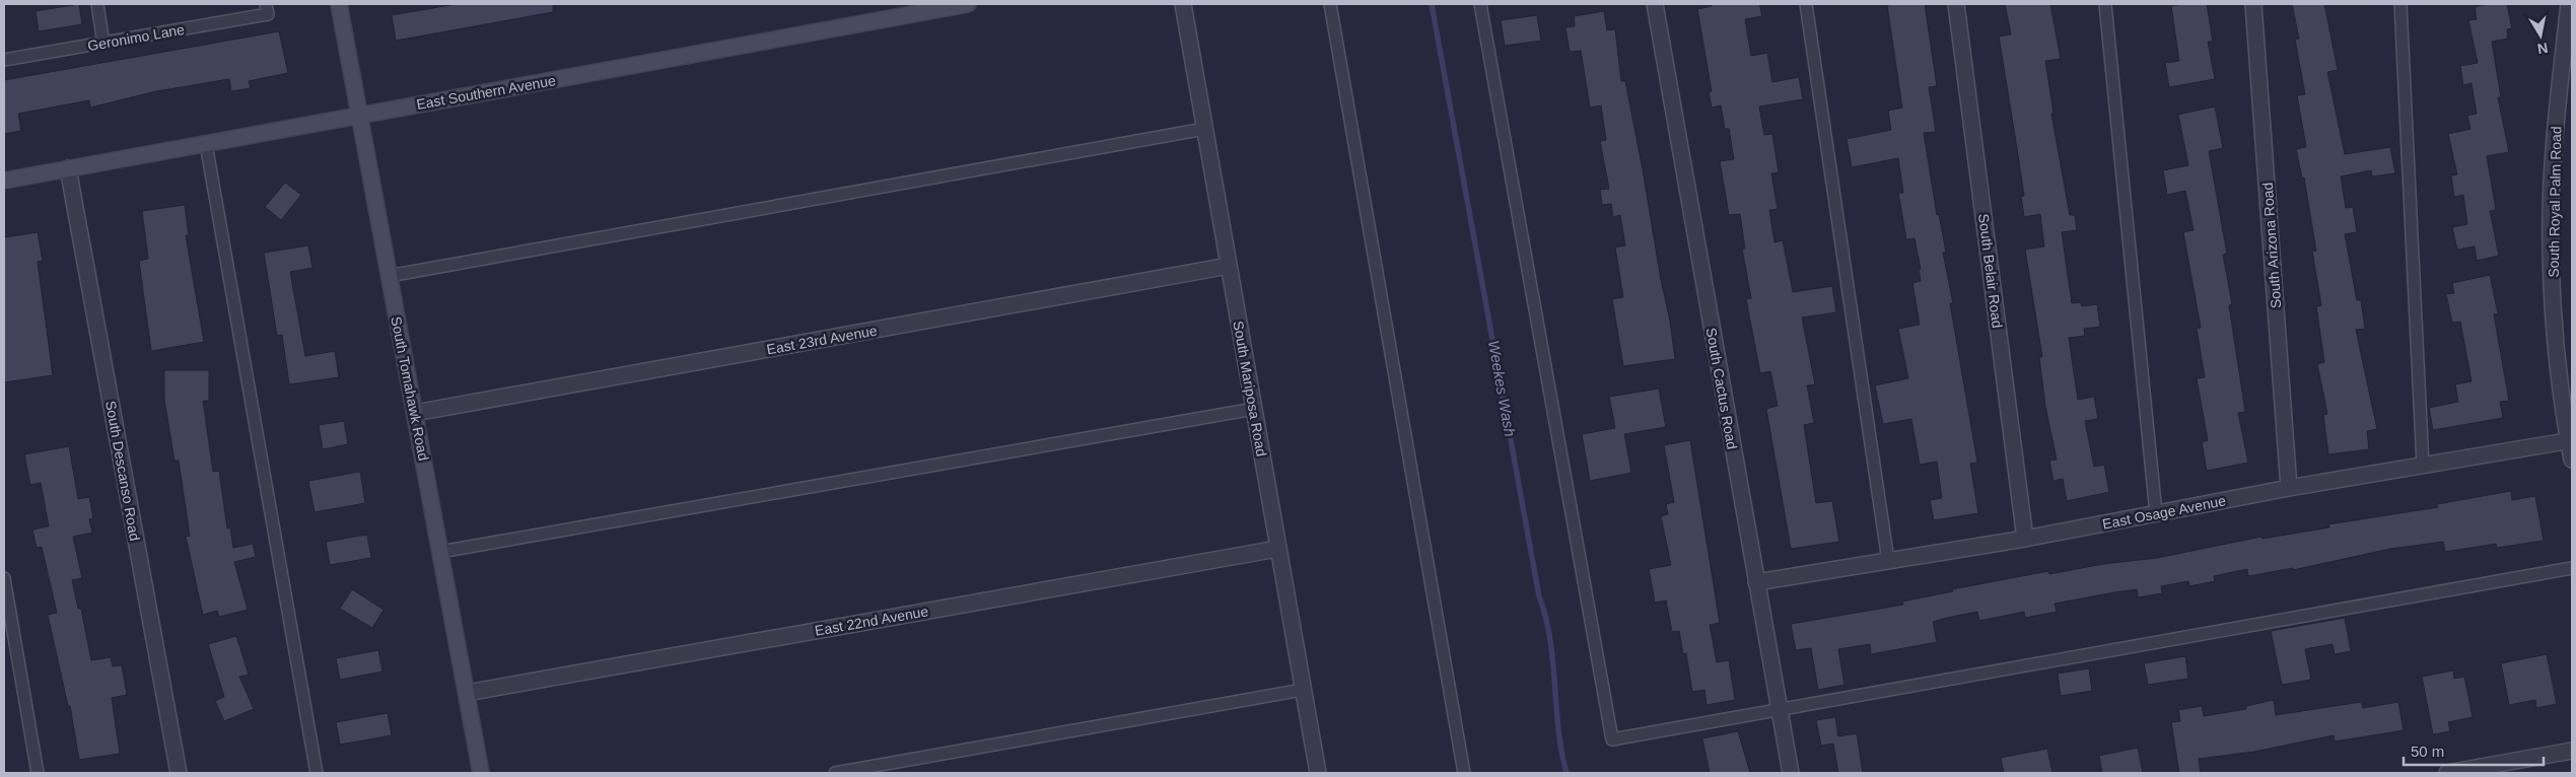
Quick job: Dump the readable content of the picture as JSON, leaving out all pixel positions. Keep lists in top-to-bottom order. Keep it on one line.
{"streets":{"main road":["East Southern Avenue","South Tomahawk Road"],"street":["South Royal Palm Road","South Arizona Road","South Belair Road","East 23rd Avenue","South Mariposa Road","South Cactus Road","South Descanso Road","East Osage Avenue","East 22nd Avenue"],"lane":["Geronimo Lane"]},"crossings":[["East Southern Avenue","South Tomahawk Road"],["East Southern Avenue","South Descanso Road"],["South Royal Palm Road","East Osage Avenue"],["South Arizona Road","East Osage Avenue"],["South Belair Road","East Osage Avenue"],["East 23rd Avenue","South Tomahawk Road"],["East 23rd Avenue","South Mariposa Road"],["South Tomahawk Road","East 22nd Avenue"],["South Mariposa Road","East 22nd Avenue"],["South Cactus Road","East Osage Avenue"]],"water":["Weekes Wash"],"scale_bar":"50 m","north":"bottom"}
